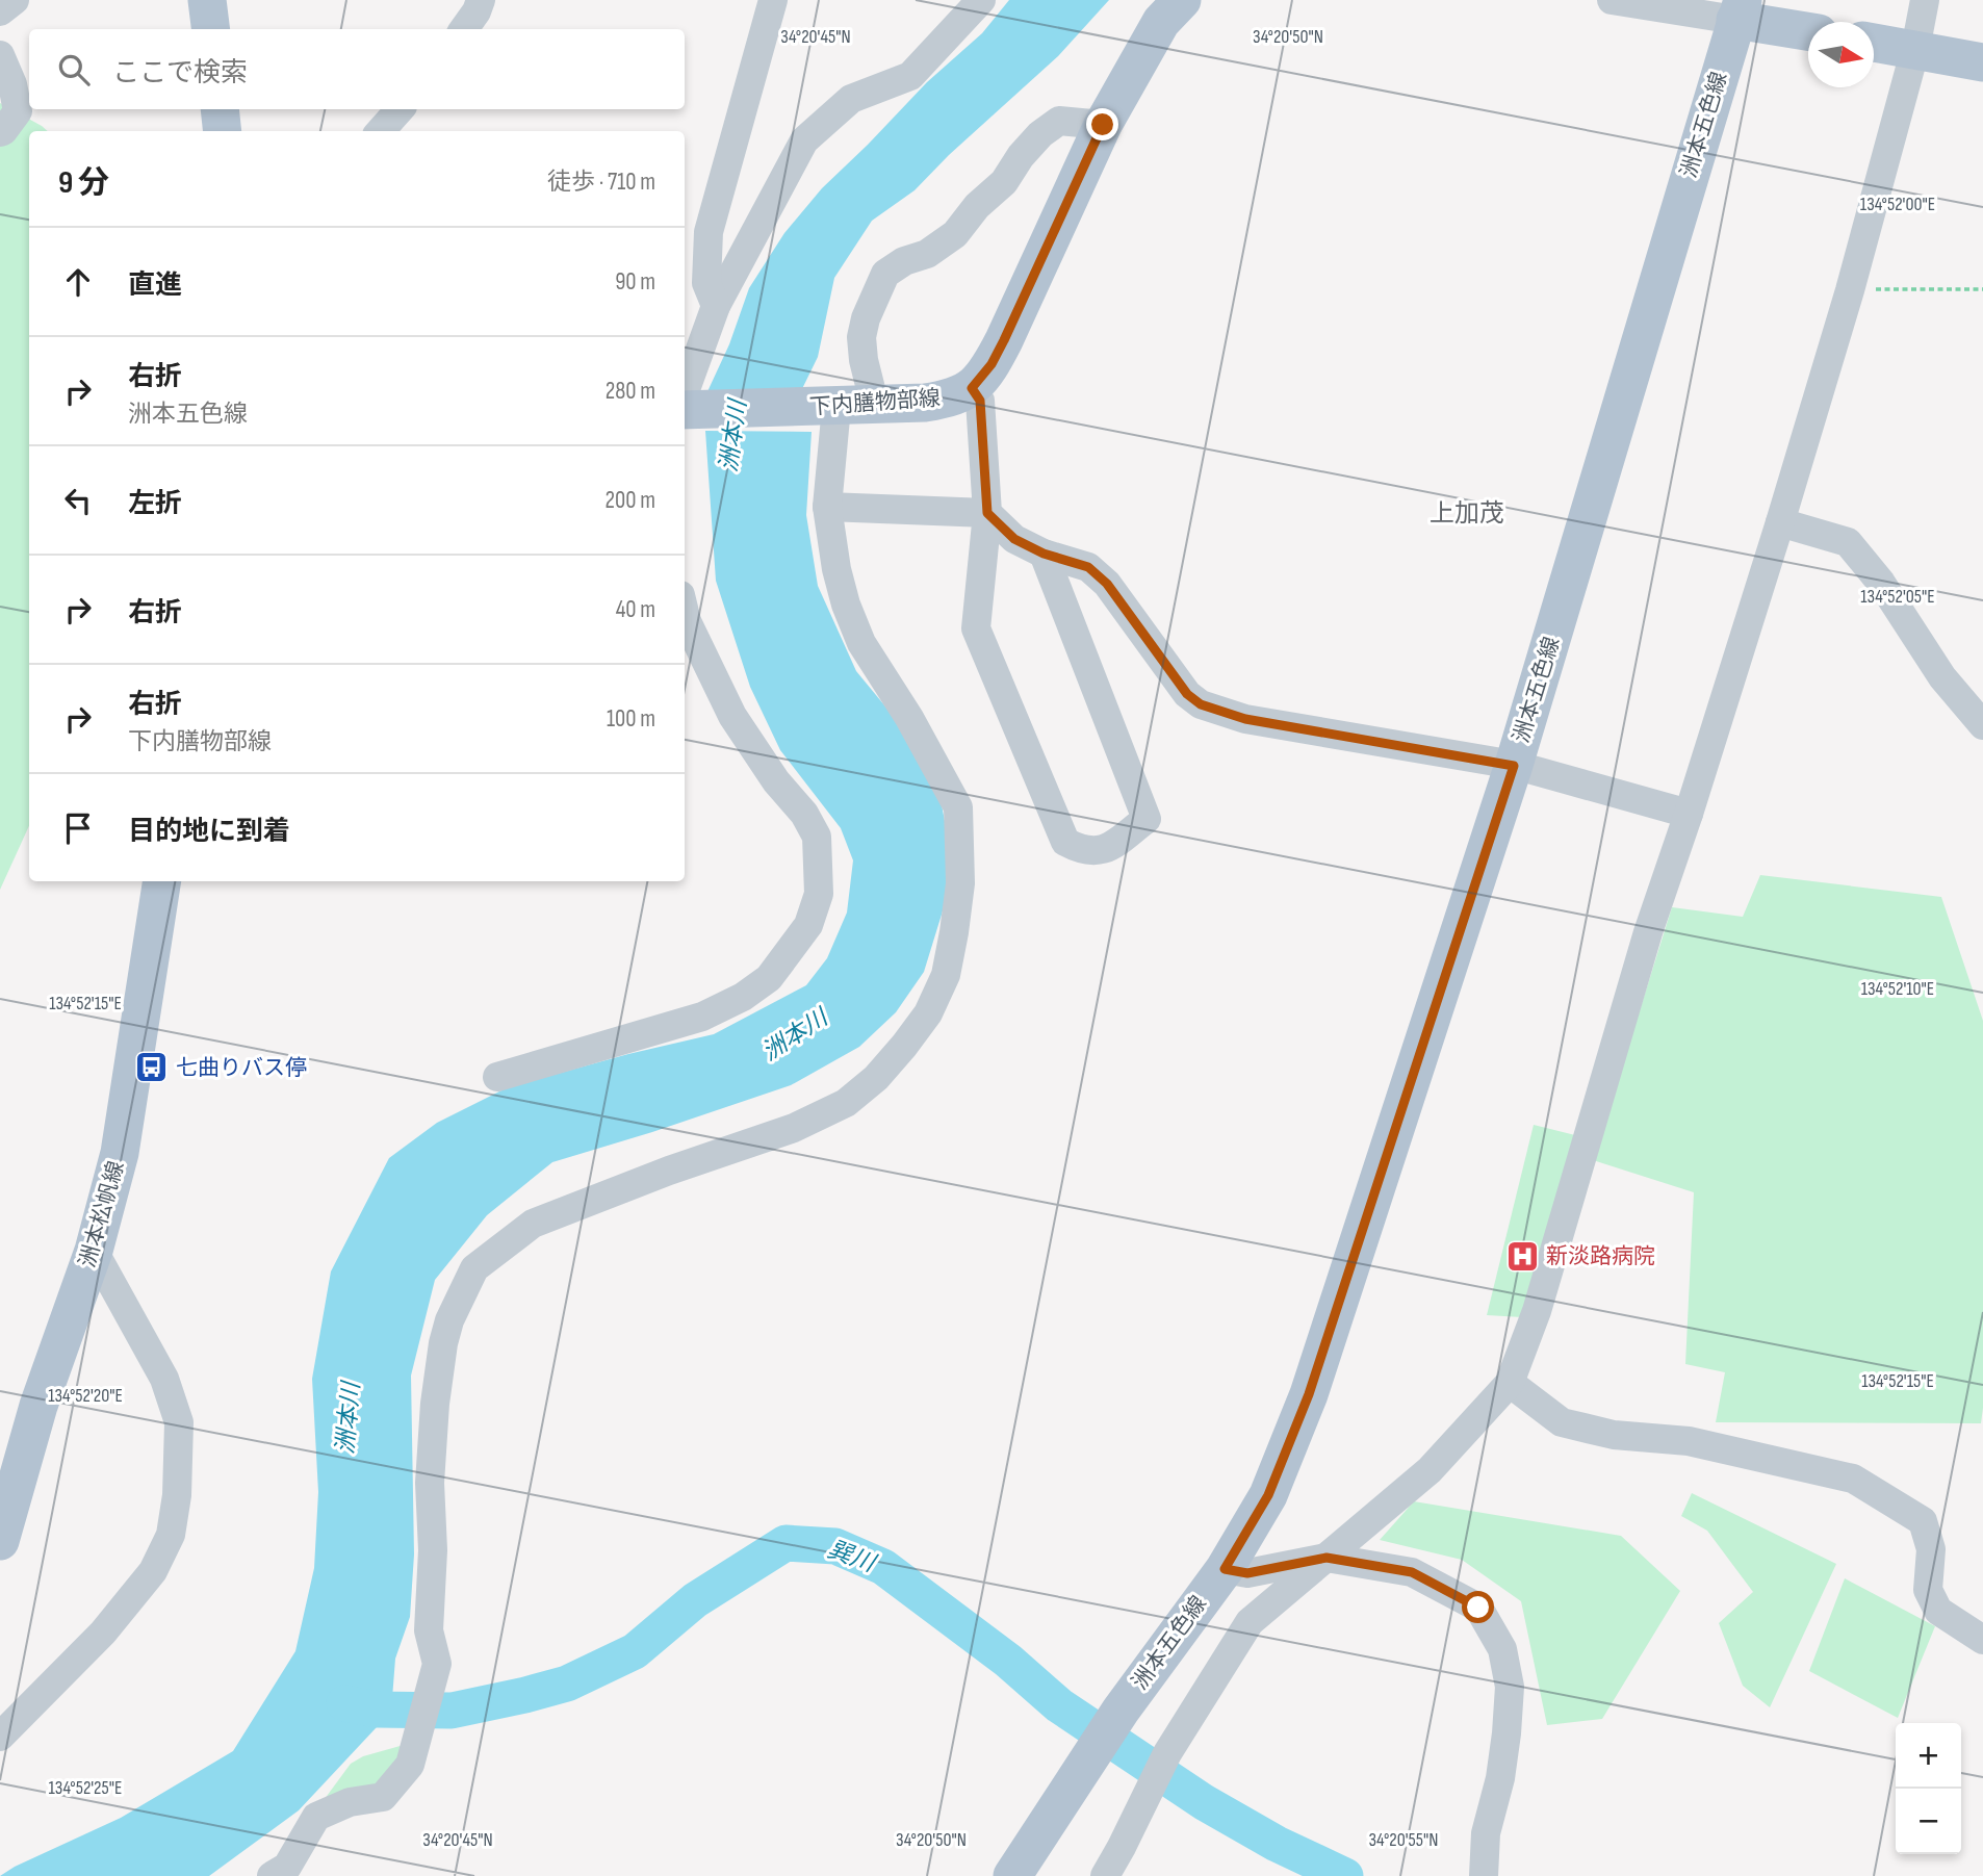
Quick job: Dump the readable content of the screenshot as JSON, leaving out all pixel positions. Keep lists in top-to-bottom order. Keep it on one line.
{"streets":{"main road":["洲本五色線","下内膳物部線","洲本松帆線"]},"districts":["上加茂"],"water":["洲本川","巽川"],"places":{"bus stop":["七曲りバス停"],"hospital":["新淡路病院"]},"north":"right","page":{"search":"ここで検索","heading":["9 分","徒歩 · 710 m"],"list":[["直進","90 m"],["右折","洲本五色線","280 m"],["左折","200 m"],["右折","40 m"],["右折","下内膳物部線","100 m"],"目的地に到着"],"map_buttons":["+","−"]},"coordinates":["34°20'45\"N","34°20'50\"N","134°52'00\"E","134°52'05\"E","134°52'10\"E","134°52'15\"E","134°52'20\"E","134°52'25\"E","34°20'55\"N"]}
